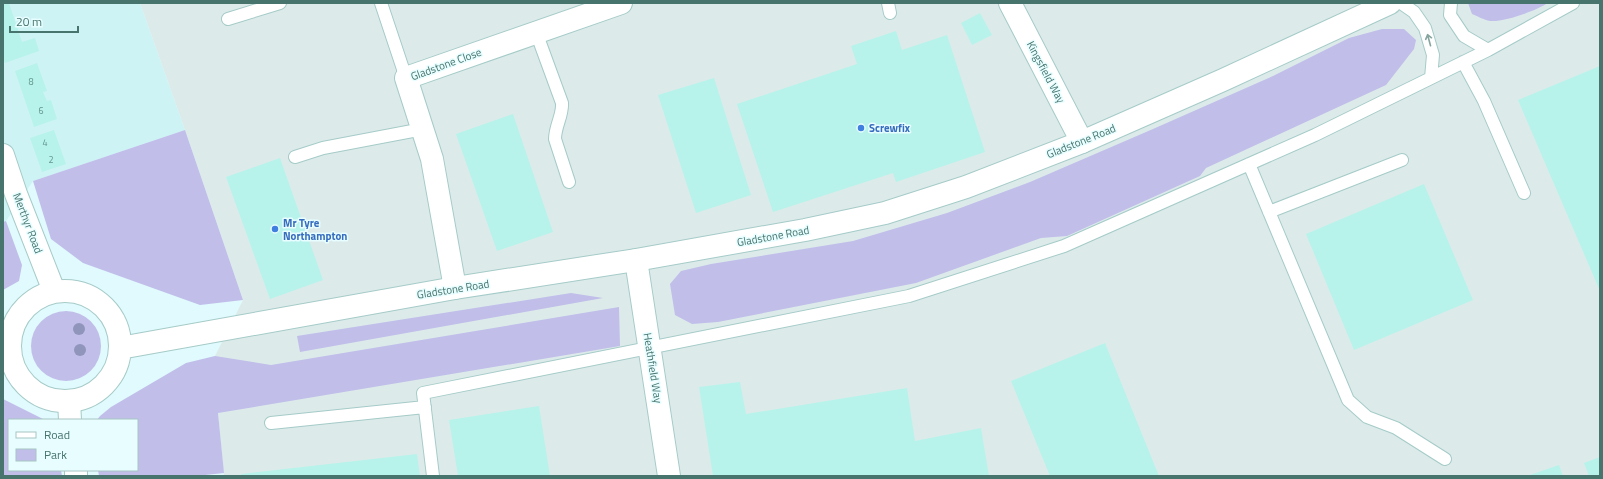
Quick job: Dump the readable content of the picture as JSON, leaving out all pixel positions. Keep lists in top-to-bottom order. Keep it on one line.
{"streets":{"street":["Gladstone Close","Kingsfield Way","Gladstone Road","Merthyr Road","Heathfield Way"]},"crossings":[["Gladstone Close","Gladstone Road"],["Kingsfield Way","Gladstone Road"],["Gladstone Road","Merthyr Road"],["Gladstone Road","Heathfield Way"]],"places":["Screwfix","Mr Tyre Northampton"],"house_numbers":["8","6","4","2"],"legend":["Road","Park"],"scale_bar":"20 m"}
